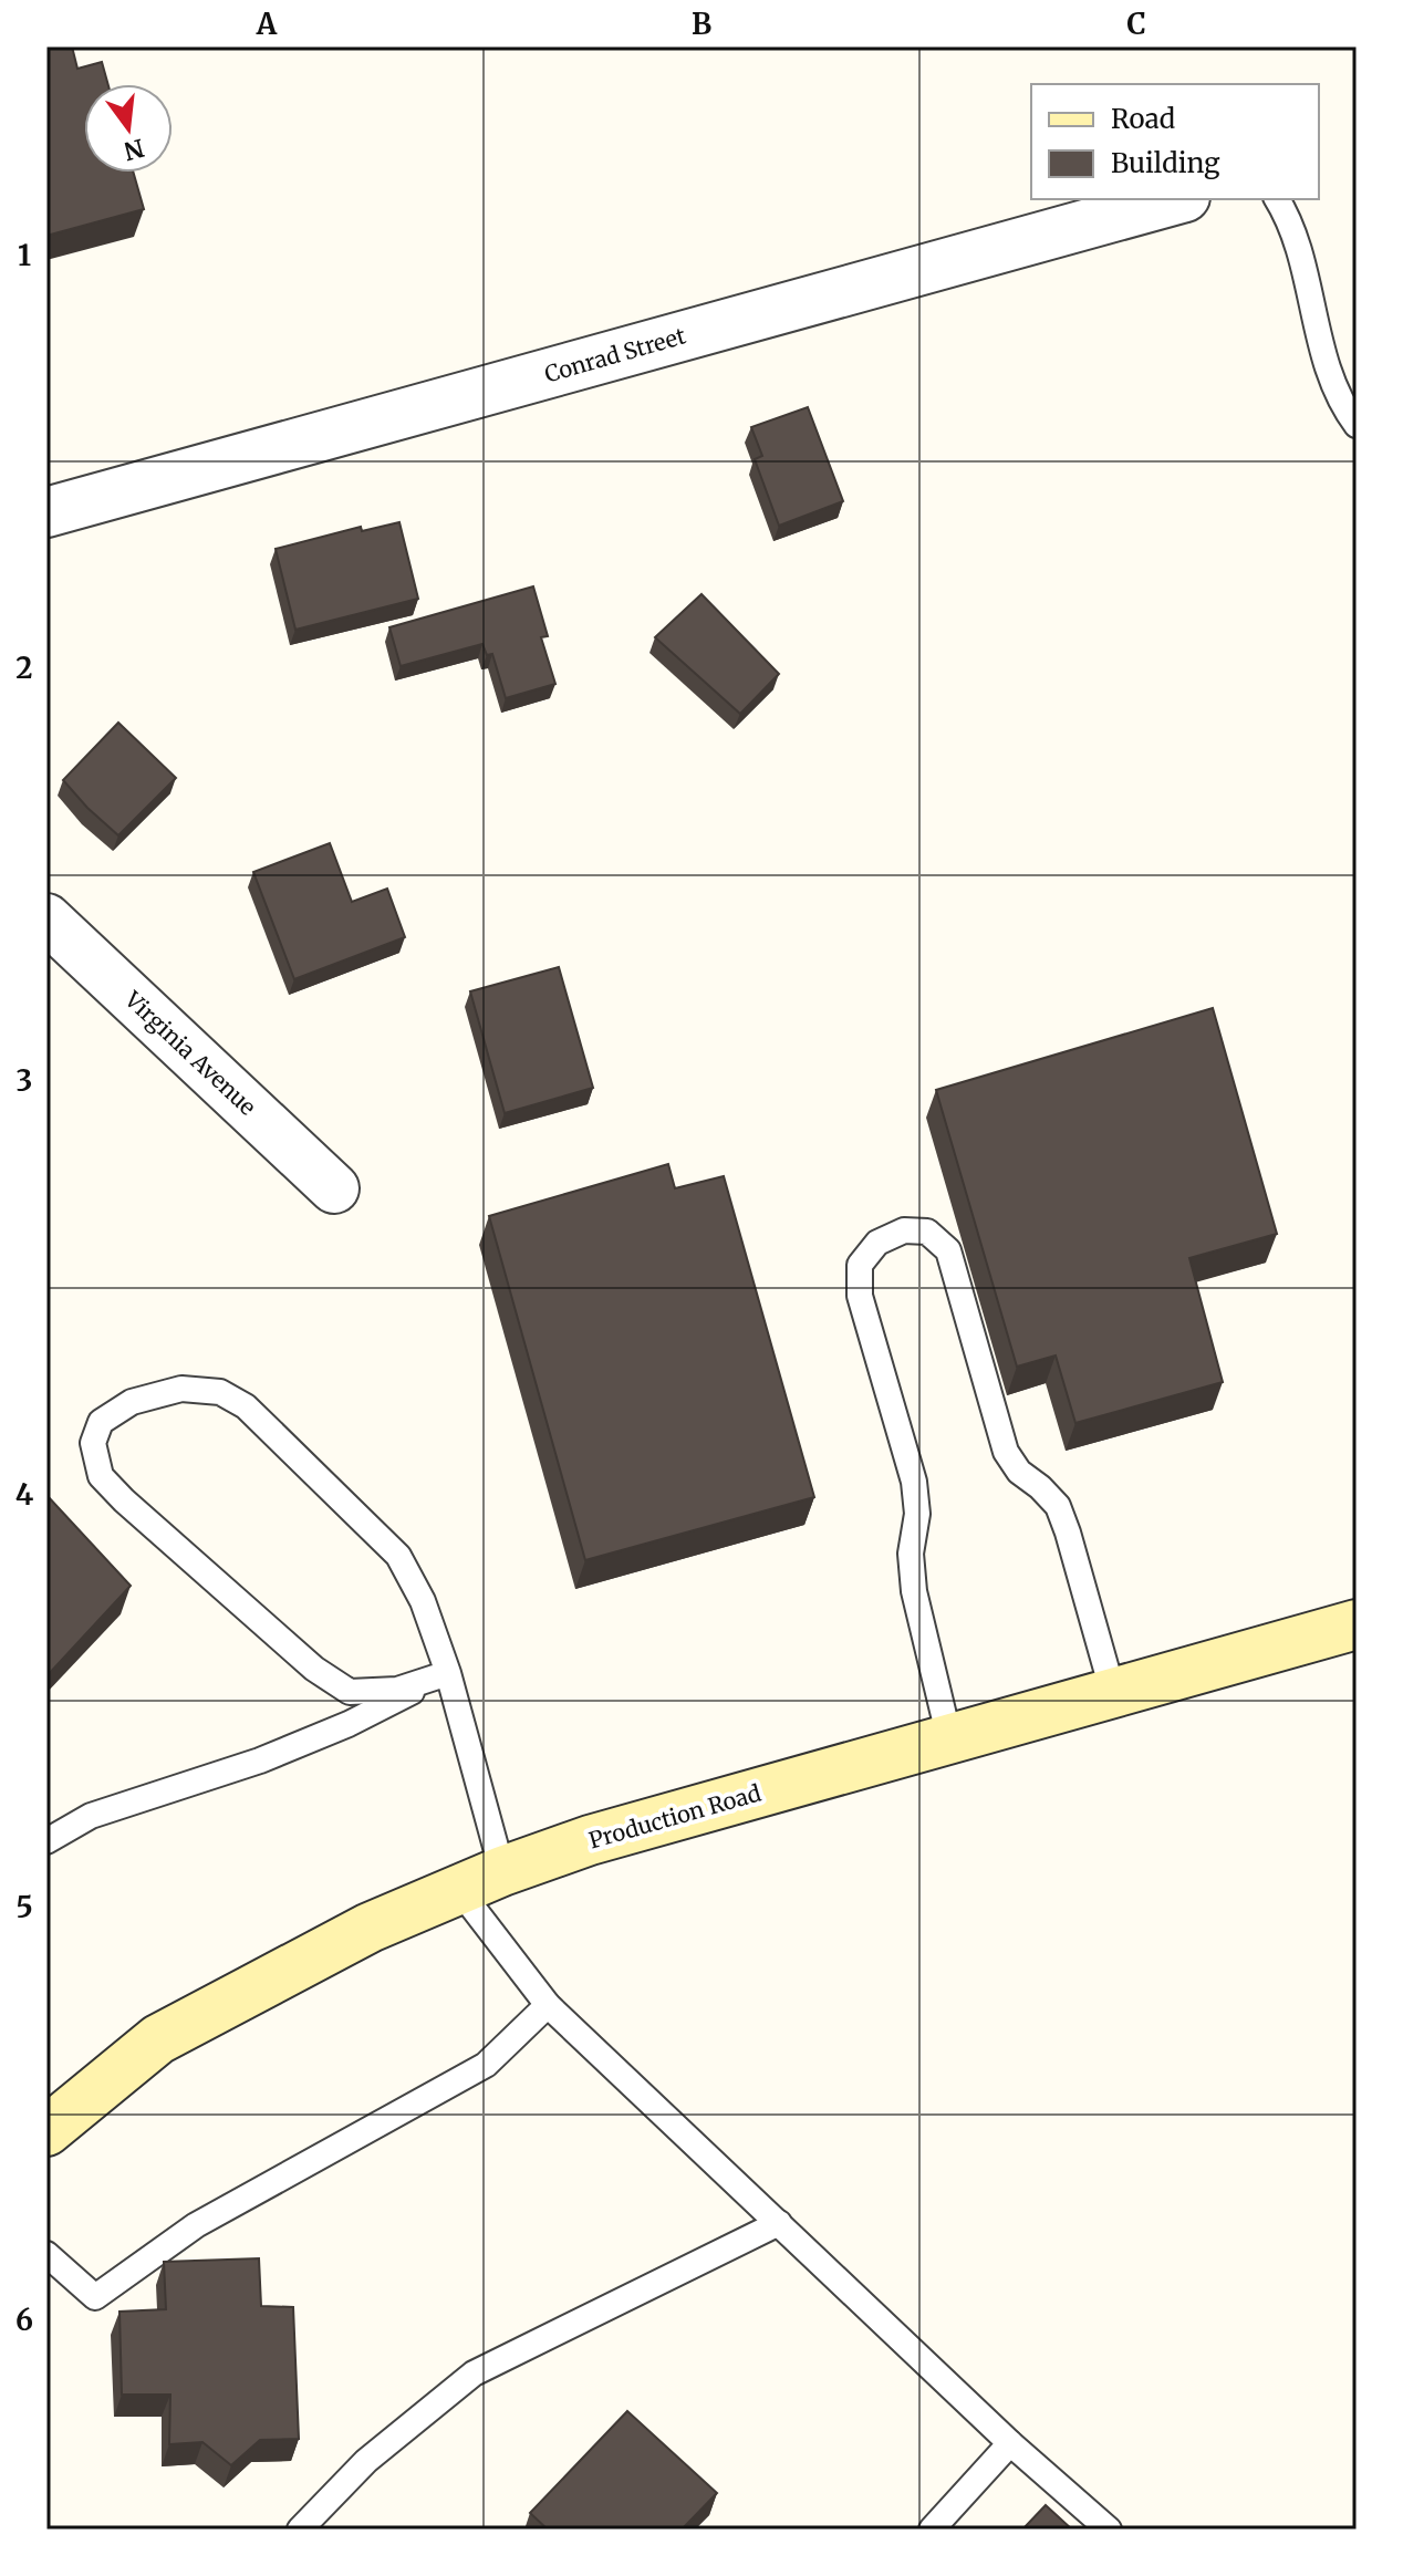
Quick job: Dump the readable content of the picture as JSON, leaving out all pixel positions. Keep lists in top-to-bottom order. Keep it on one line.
{"streets":{"street":["Conrad Street","Virginia Avenue","Production Road"]},"legend":["Road","Building"],"north":"bottom","grid":{"columns":["A","B","C"],"rows":["1","2","3","4","5","6"]}}
